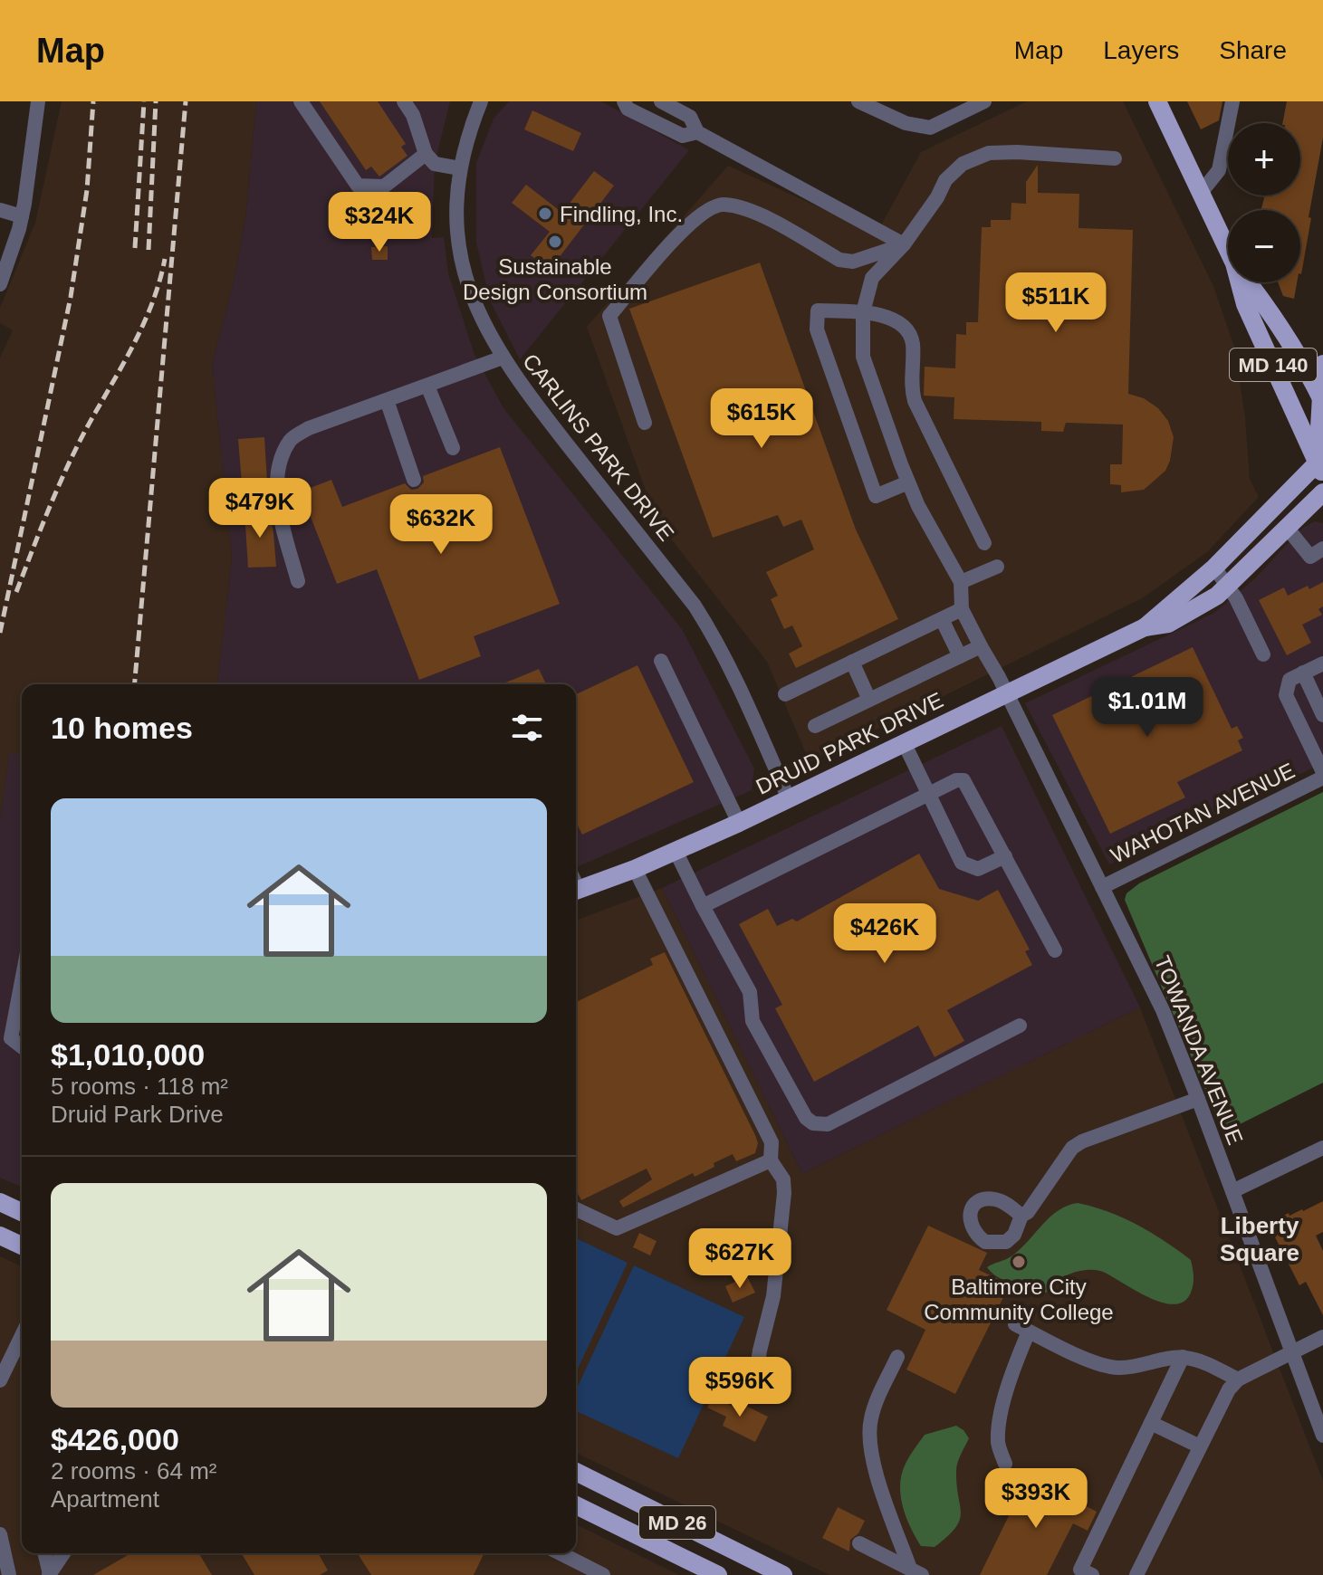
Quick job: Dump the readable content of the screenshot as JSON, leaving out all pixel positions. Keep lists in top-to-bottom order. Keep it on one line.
{"streets":{"main road":["MD 140","DRUID PARK DRIVE","MD 26"],"street":["CARLINS PARK DRIVE","WAHOTAN AVENUE","TOWANDA AVENUE"]},"crossings":[["MD 140","DRUID PARK DRIVE"],["CARLINS PARK DRIVE","DRUID PARK DRIVE"],["DRUID PARK DRIVE","TOWANDA AVENUE"],["WAHOTAN AVENUE","TOWANDA AVENUE"]],"districts":["Liberty Square"],"places":["Findling, Inc.","Sustainable Design Consortium","Baltimore City Community College"],"page":{"header":"Map","nav":["Map","Layers","Share"],"map_buttons":["+","−"],"price":["$324K","$511K","$615K","$479K","$632K","$1.01M","$426K","$627K","$596K","$393K"],"heading":"10 homes","list":[{"name":"$1,010,000","note":"5 rooms · 118 m² · Druid Park Drive"},{"name":"$426,000","note":"2 rooms · 64 m² · Apartment"}]}}
